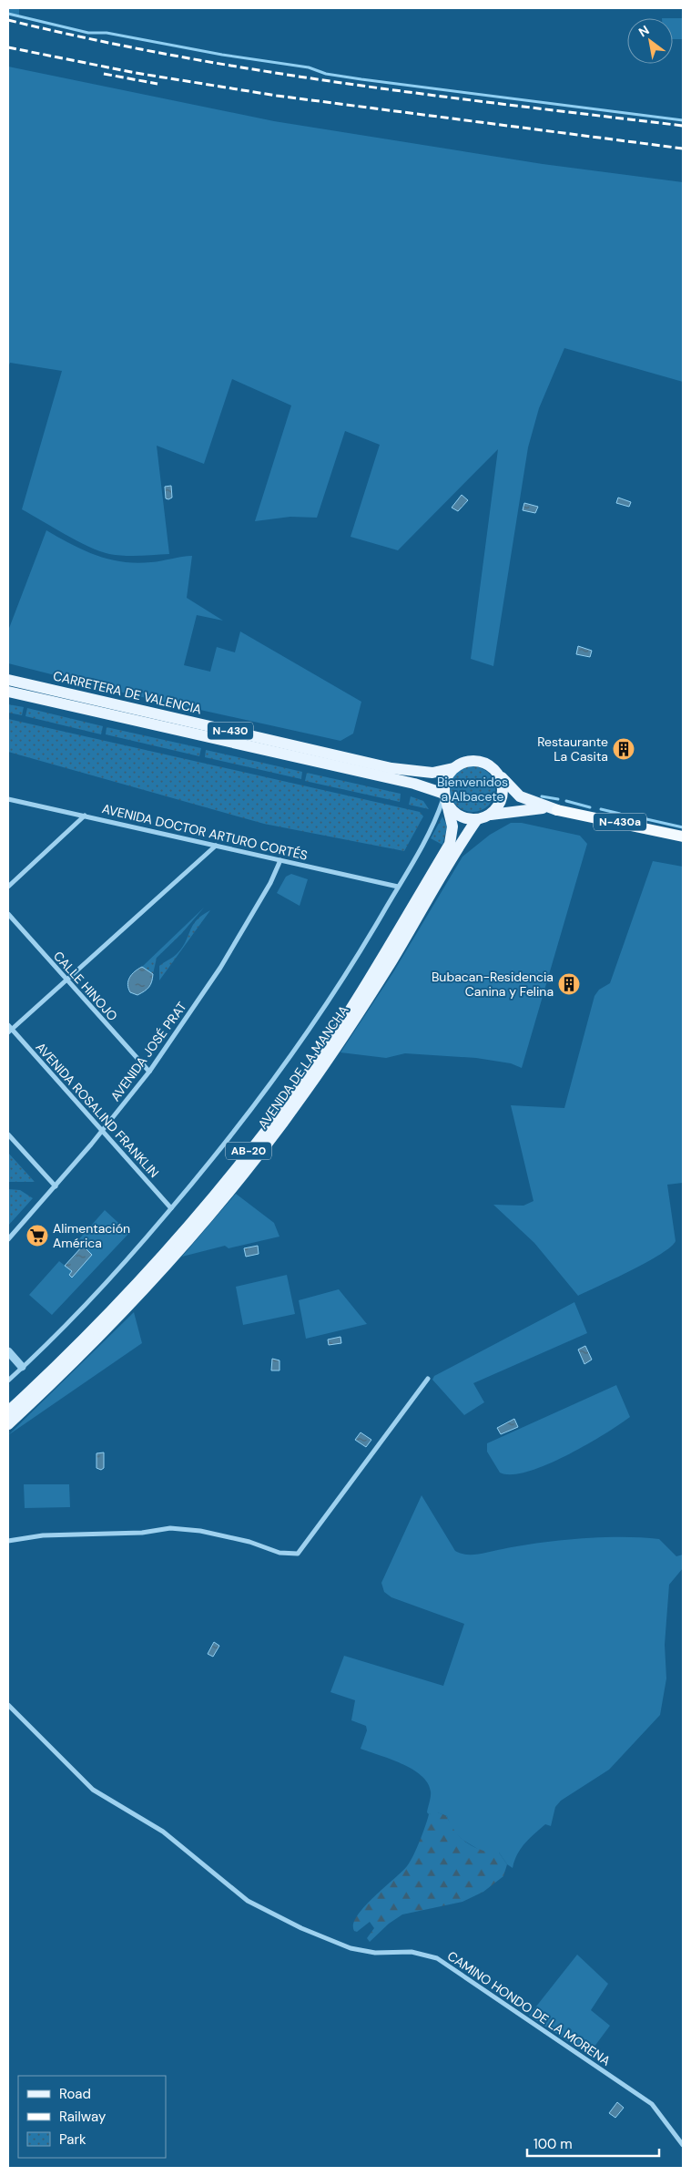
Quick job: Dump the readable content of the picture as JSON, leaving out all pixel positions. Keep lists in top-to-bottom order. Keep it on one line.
{"streets":{"highway":["N-430a"],"main road":["CARRETERA DE VALENCIA","N-430","AVENIDA DE LA MANCHA","AB-20"],"street":["AVENIDA DOCTOR ARTURO CORTÉS","CALLE HINOJO","AVENIDA JOSÉ PRAT","AVENIDA ROSALIND FRANKLIN","CAMINO HONDO DE LA MORENA"]},"crossings":[["CARRETERA DE VALENCIA","AVENIDA DE LA MANCHA"],["AVENIDA DOCTOR ARTURO CORTÉS","AVENIDA JOSÉ PRAT"],["AVENIDA DOCTOR ARTURO CORTÉS","AVENIDA DE LA MANCHA"],["CALLE HINOJO","AVENIDA JOSÉ PRAT"],["AVENIDA JOSÉ PRAT","AVENIDA ROSALIND FRANKLIN"],["AVENIDA DE LA MANCHA","AVENIDA ROSALIND FRANKLIN"]],"parks":["Bienvenidos a Albacete"],"places":{"building":["Restaurante La Casita","Bubacan-Residencia Canina y Felina"],"supermarket":["Alimentación América"]},"legend":["Road","Railway","Park"],"scale_bar":"100 m","north":"top left"}
